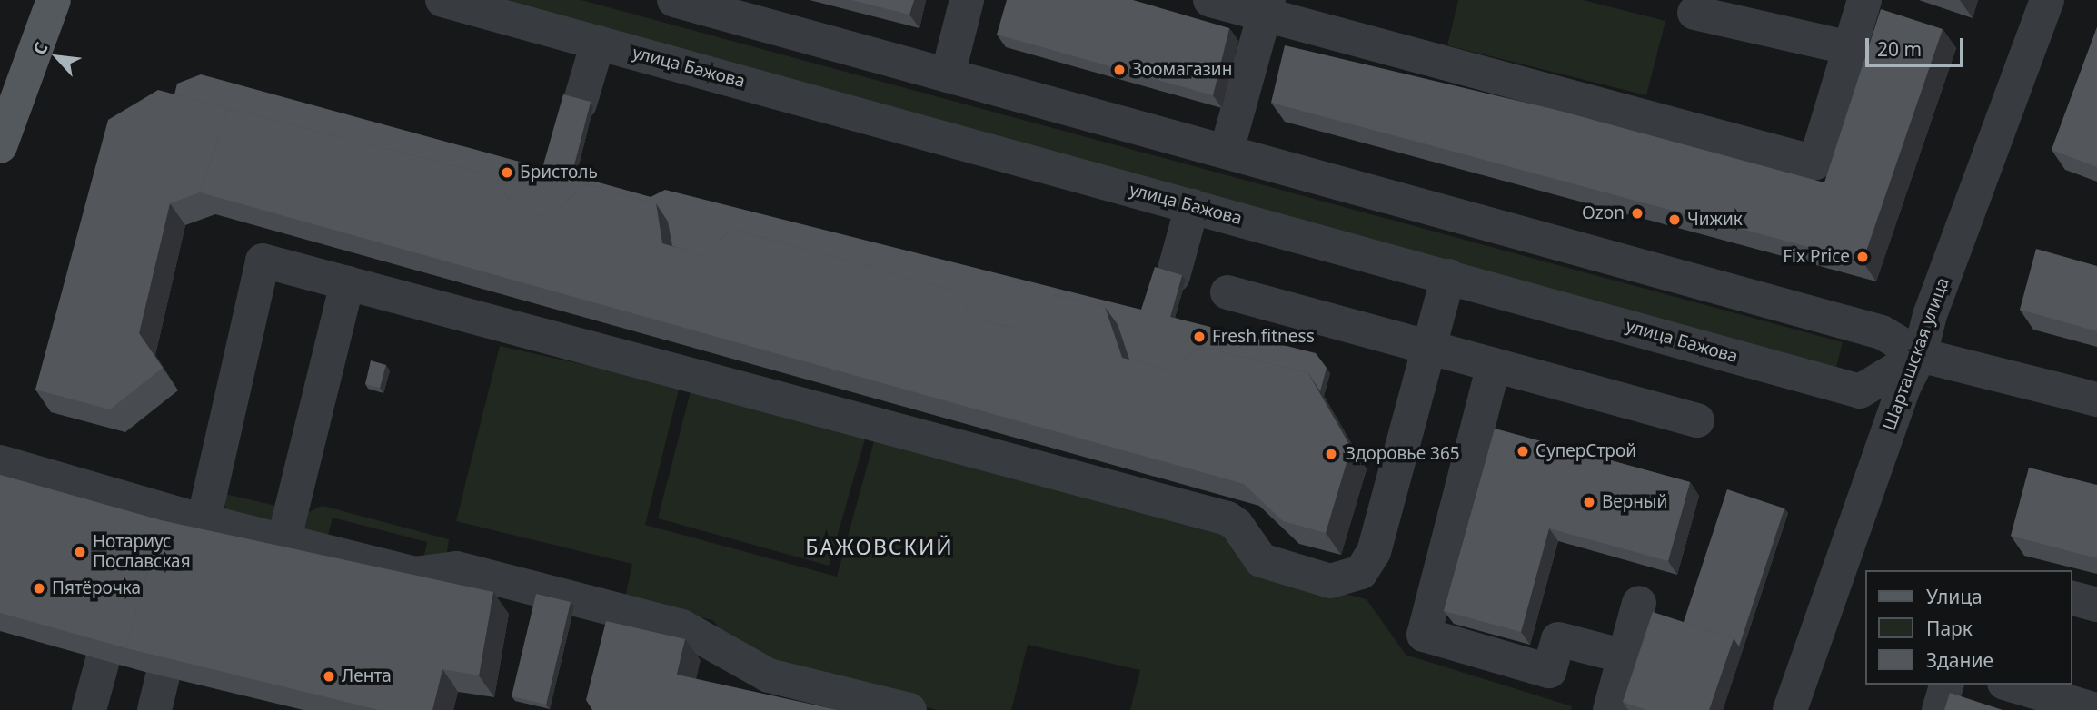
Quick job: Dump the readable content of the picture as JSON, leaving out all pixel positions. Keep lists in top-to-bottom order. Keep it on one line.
{"streets":{"street":["улица Бажова","Шарташская улица"]},"crossings":[["улица Бажова","Шарташская улица"]],"districts":["БАЖОВСКИЙ"],"places":["Зоомагазин","Бристоль","Ozon","Чижик","Fix Price","Fresh fitness","СуперСтрой","Здоровье 365","Верный","Нотариус Пославская","Пятёрочка","Лента"],"legend":["Улица","Парк","Здание"],"scale_bar":"20 m","north":"top left"}
